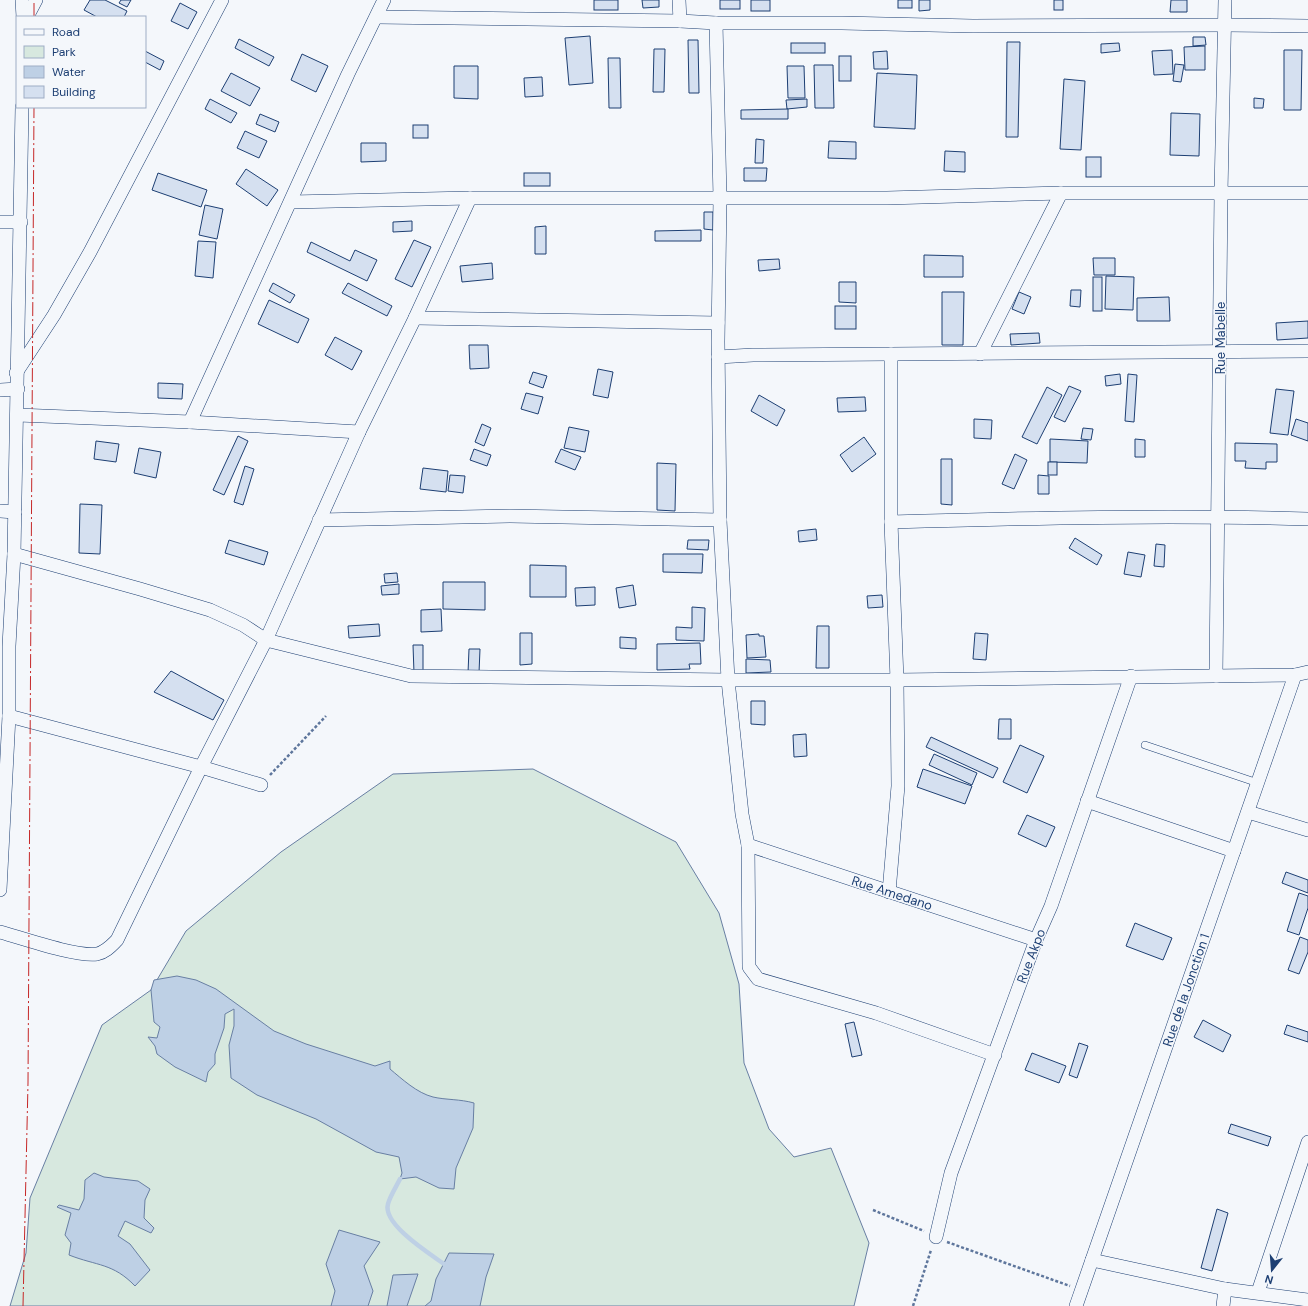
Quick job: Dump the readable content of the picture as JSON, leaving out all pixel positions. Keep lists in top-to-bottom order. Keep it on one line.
{"streets":{"street":["Rue Mabelle","Rue Amedano","Rue Akpo","Rue de la Jonction 1"]},"crossings":[["Rue Amedano","Rue Akpo"]],"legend":["Road","Park","Water","Building"],"north":"bottom"}
